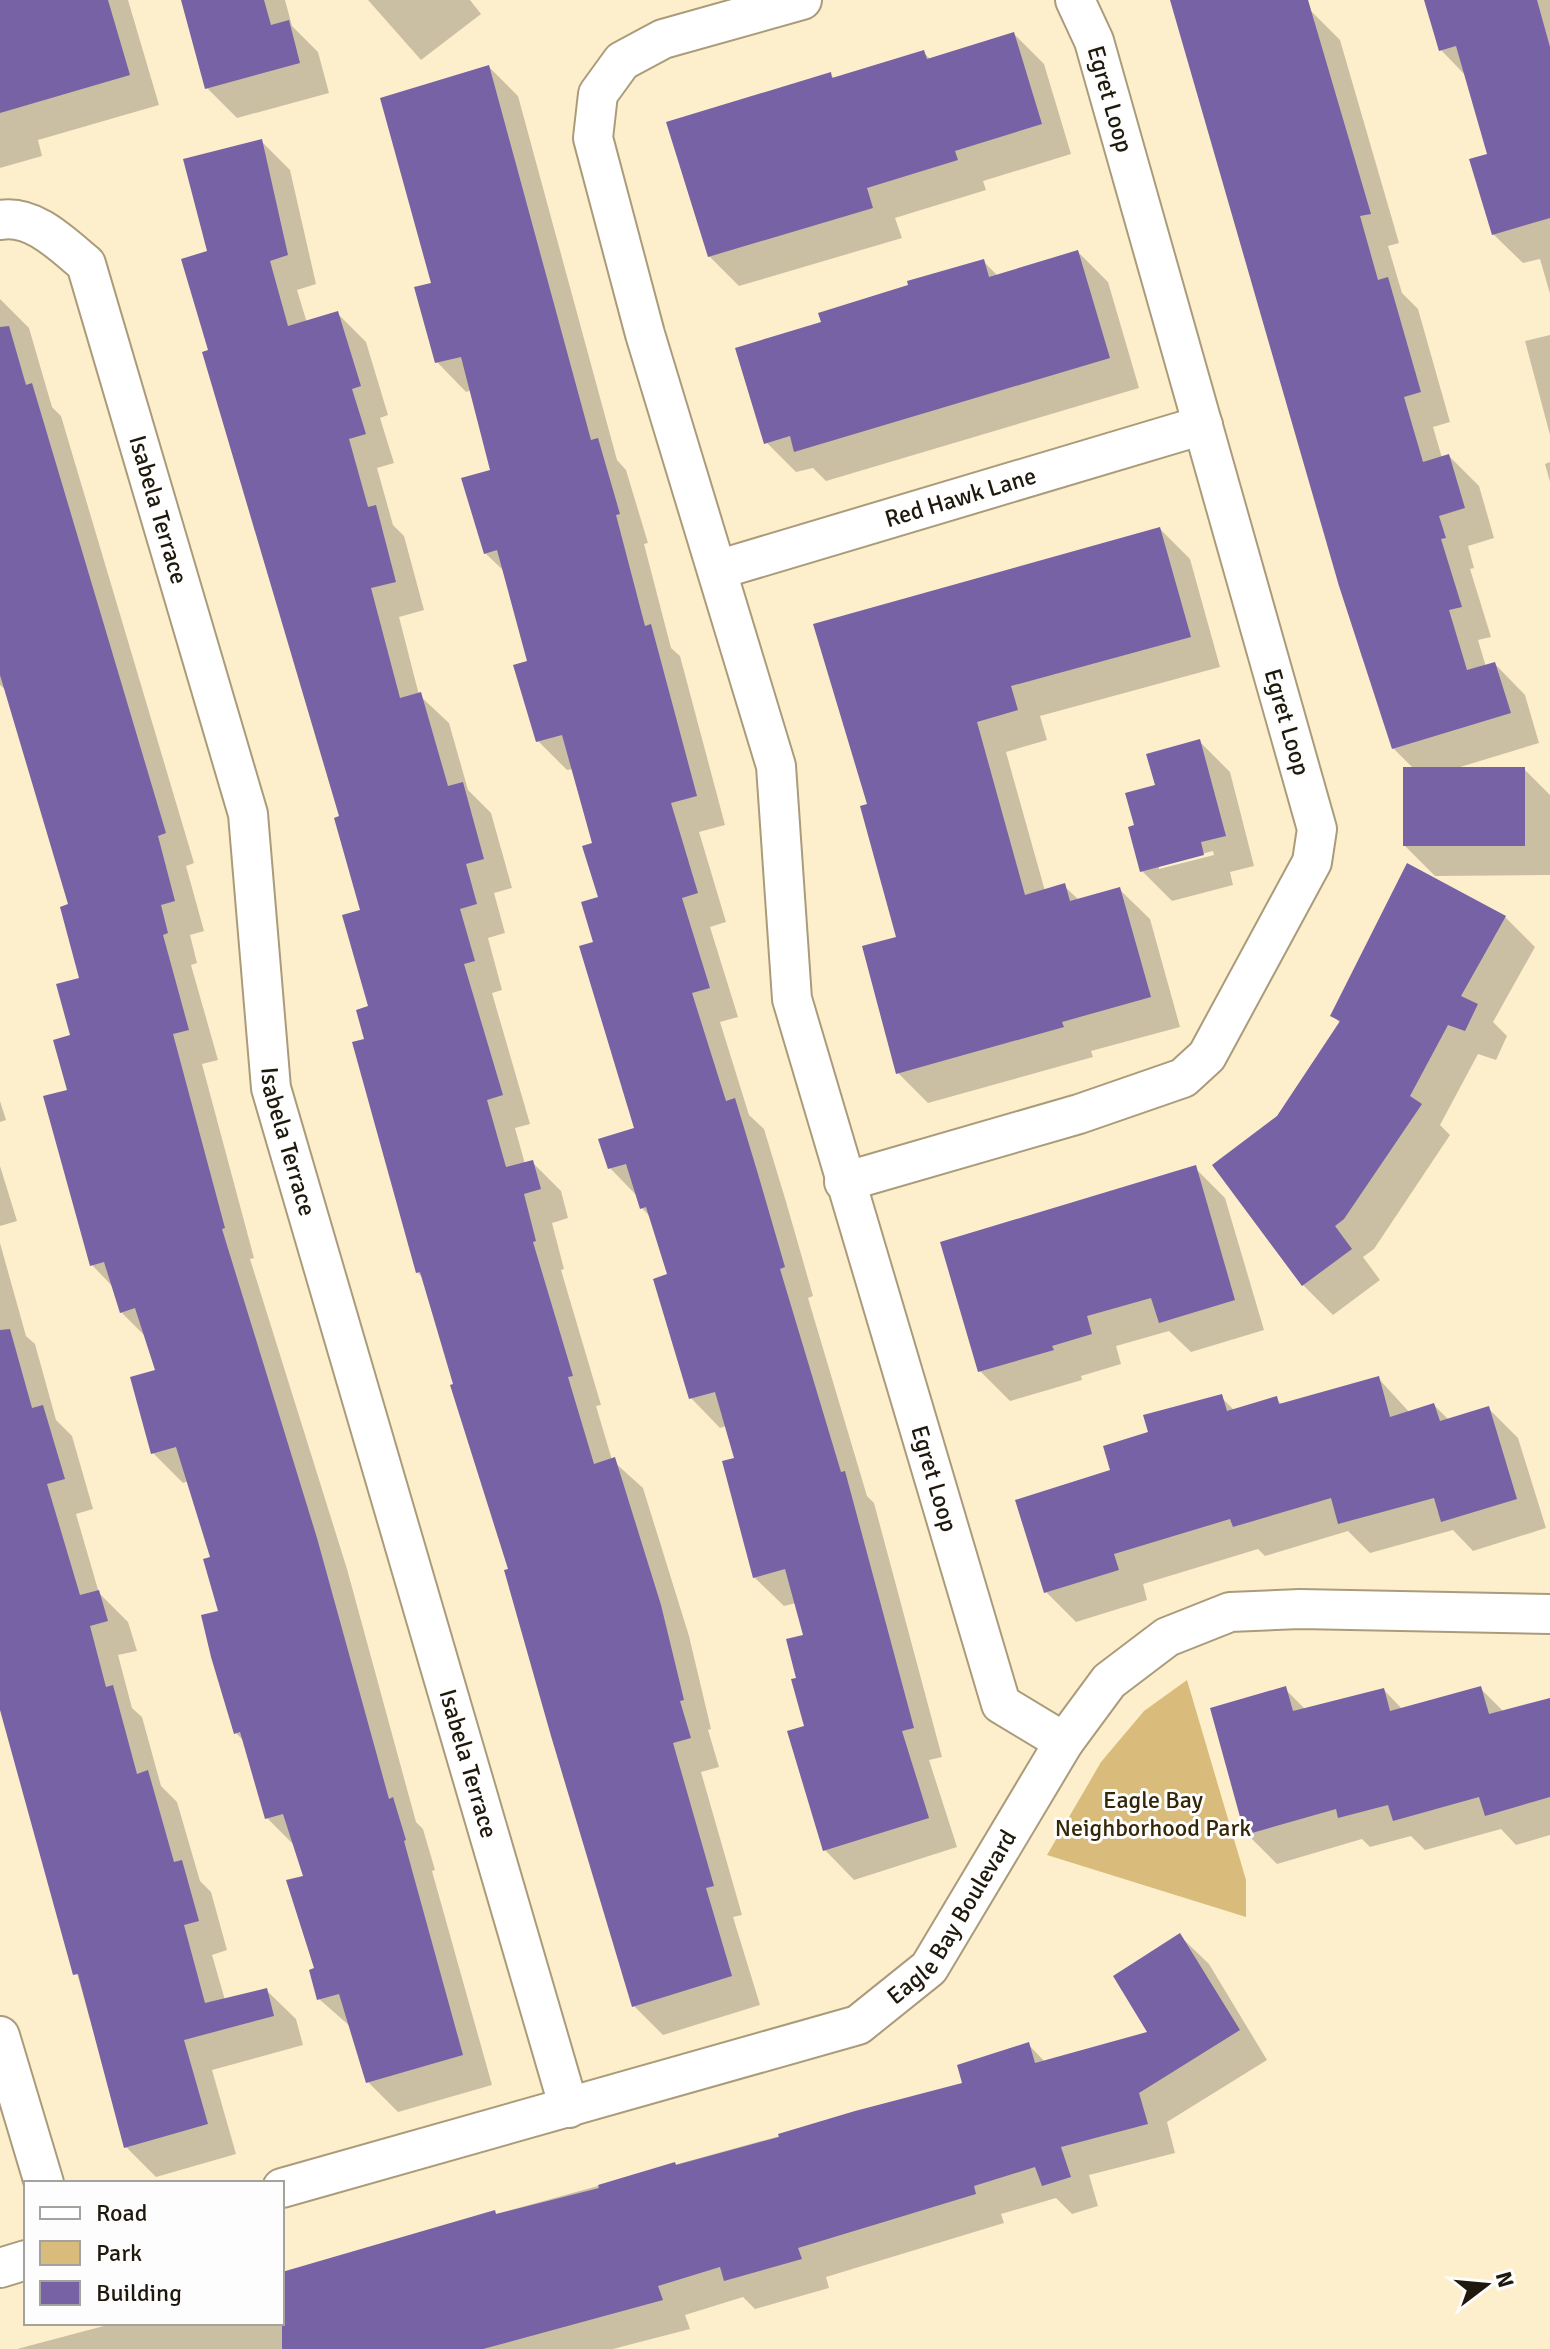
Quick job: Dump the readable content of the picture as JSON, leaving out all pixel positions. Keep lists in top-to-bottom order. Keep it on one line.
{"streets":{"street":["Egret Loop","Red Hawk Lane","Isabela Terrace","Eagle Bay Boulevard"]},"crossings":[["Egret Loop","Red Hawk Lane"],["Egret Loop","Eagle Bay Boulevard"],["Isabela Terrace","Eagle Bay Boulevard"]],"parks":["Eagle Bay Neighborhood Park"],"legend":["Road","Park","Building"],"north":"right"}
